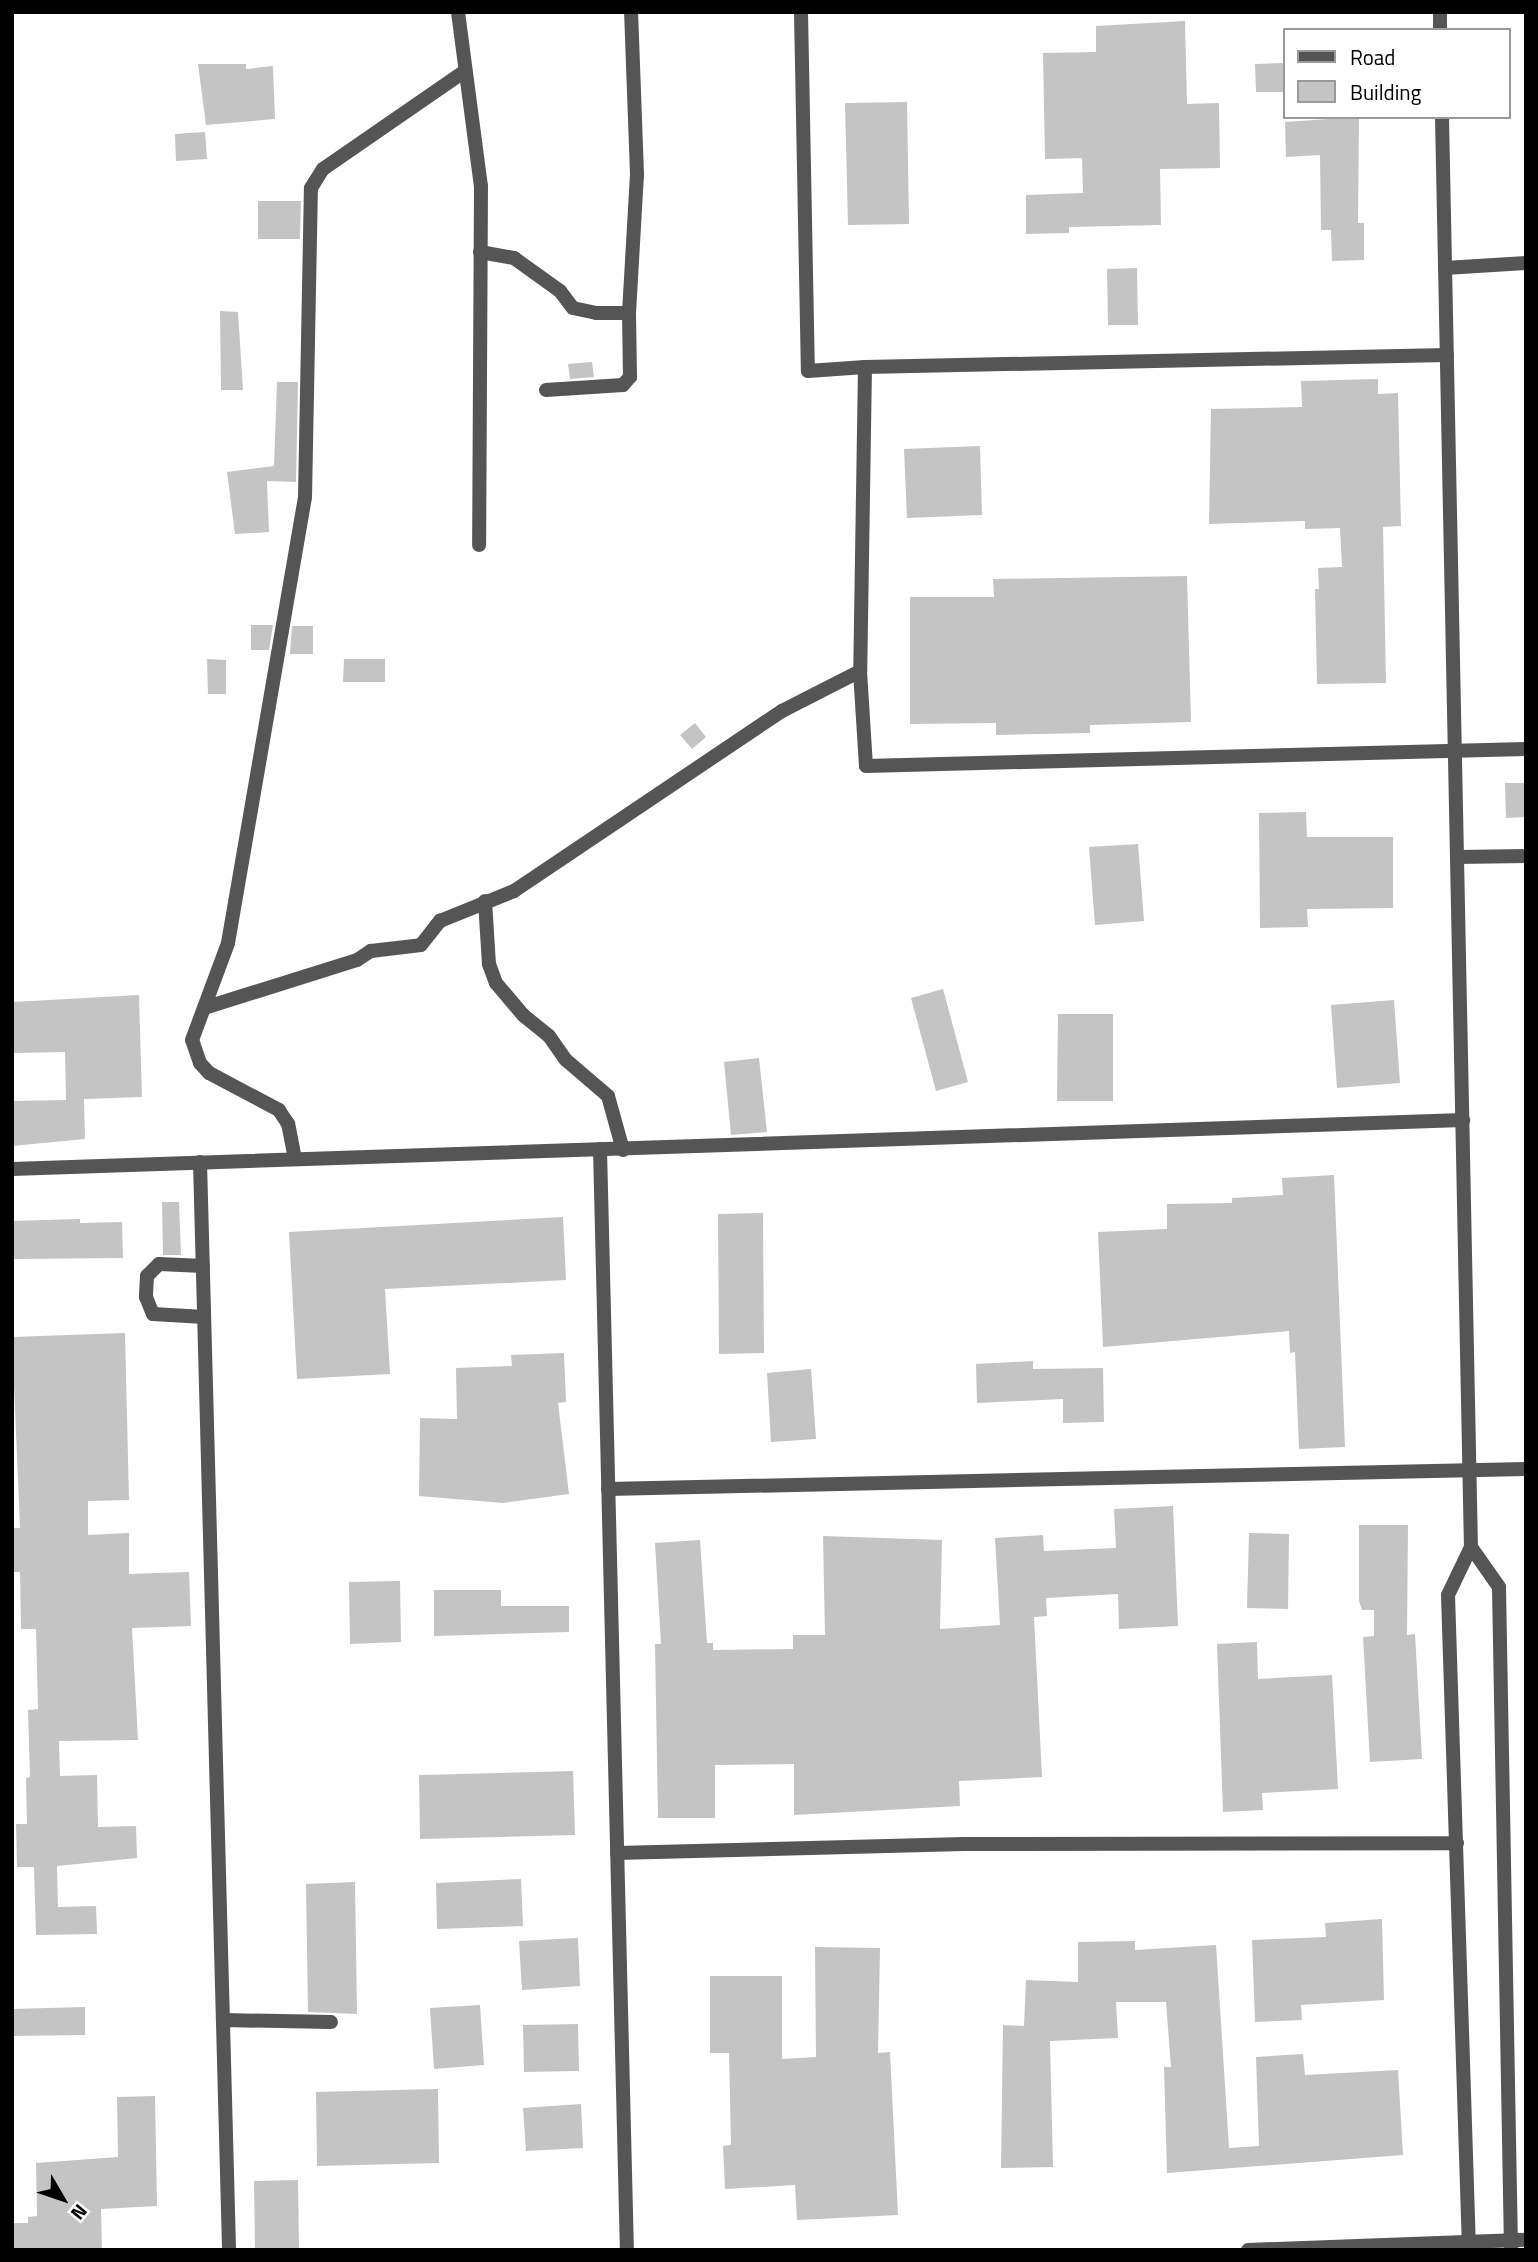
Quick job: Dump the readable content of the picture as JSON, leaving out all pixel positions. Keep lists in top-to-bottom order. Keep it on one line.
{"legend":["Road","Building"],"north":"bottom right"}
